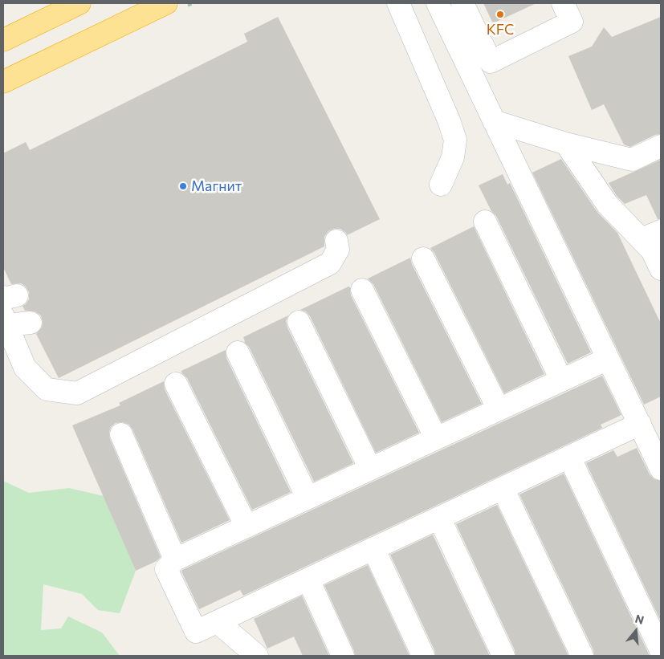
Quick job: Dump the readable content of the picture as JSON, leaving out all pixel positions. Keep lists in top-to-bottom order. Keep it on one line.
{"places":["KFC","Магнит"],"north":"top"}
